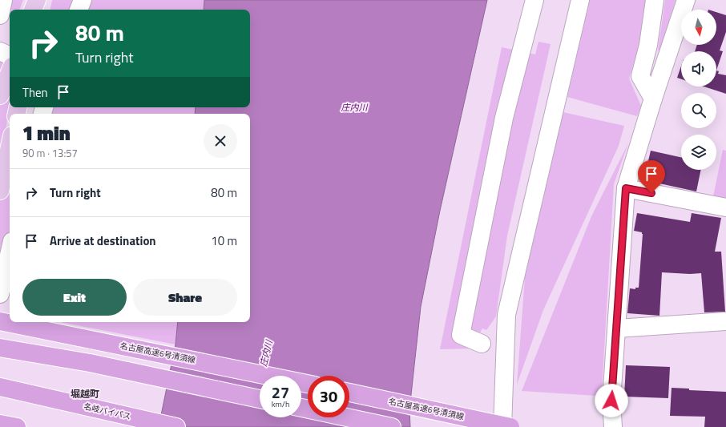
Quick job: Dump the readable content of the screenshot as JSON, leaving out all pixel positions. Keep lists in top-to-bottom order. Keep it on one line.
{"streets":{"highway":["名古屋高速6号清須線","名岐バイパス"]},"districts":["堀越町"],"water":["庄内川"],"north":"bottom","page":{"turn":["80 m","Turn right"],"then":"Then","heading":["1 min","90 m · 13:57"],"list":[{"name":"Turn right","value":"80 m"},{"name":"Arrive at destination","value":"10 m"}],"buttons":["Exit","Share"],"speed":"27 km/h","limit":"30"}}
